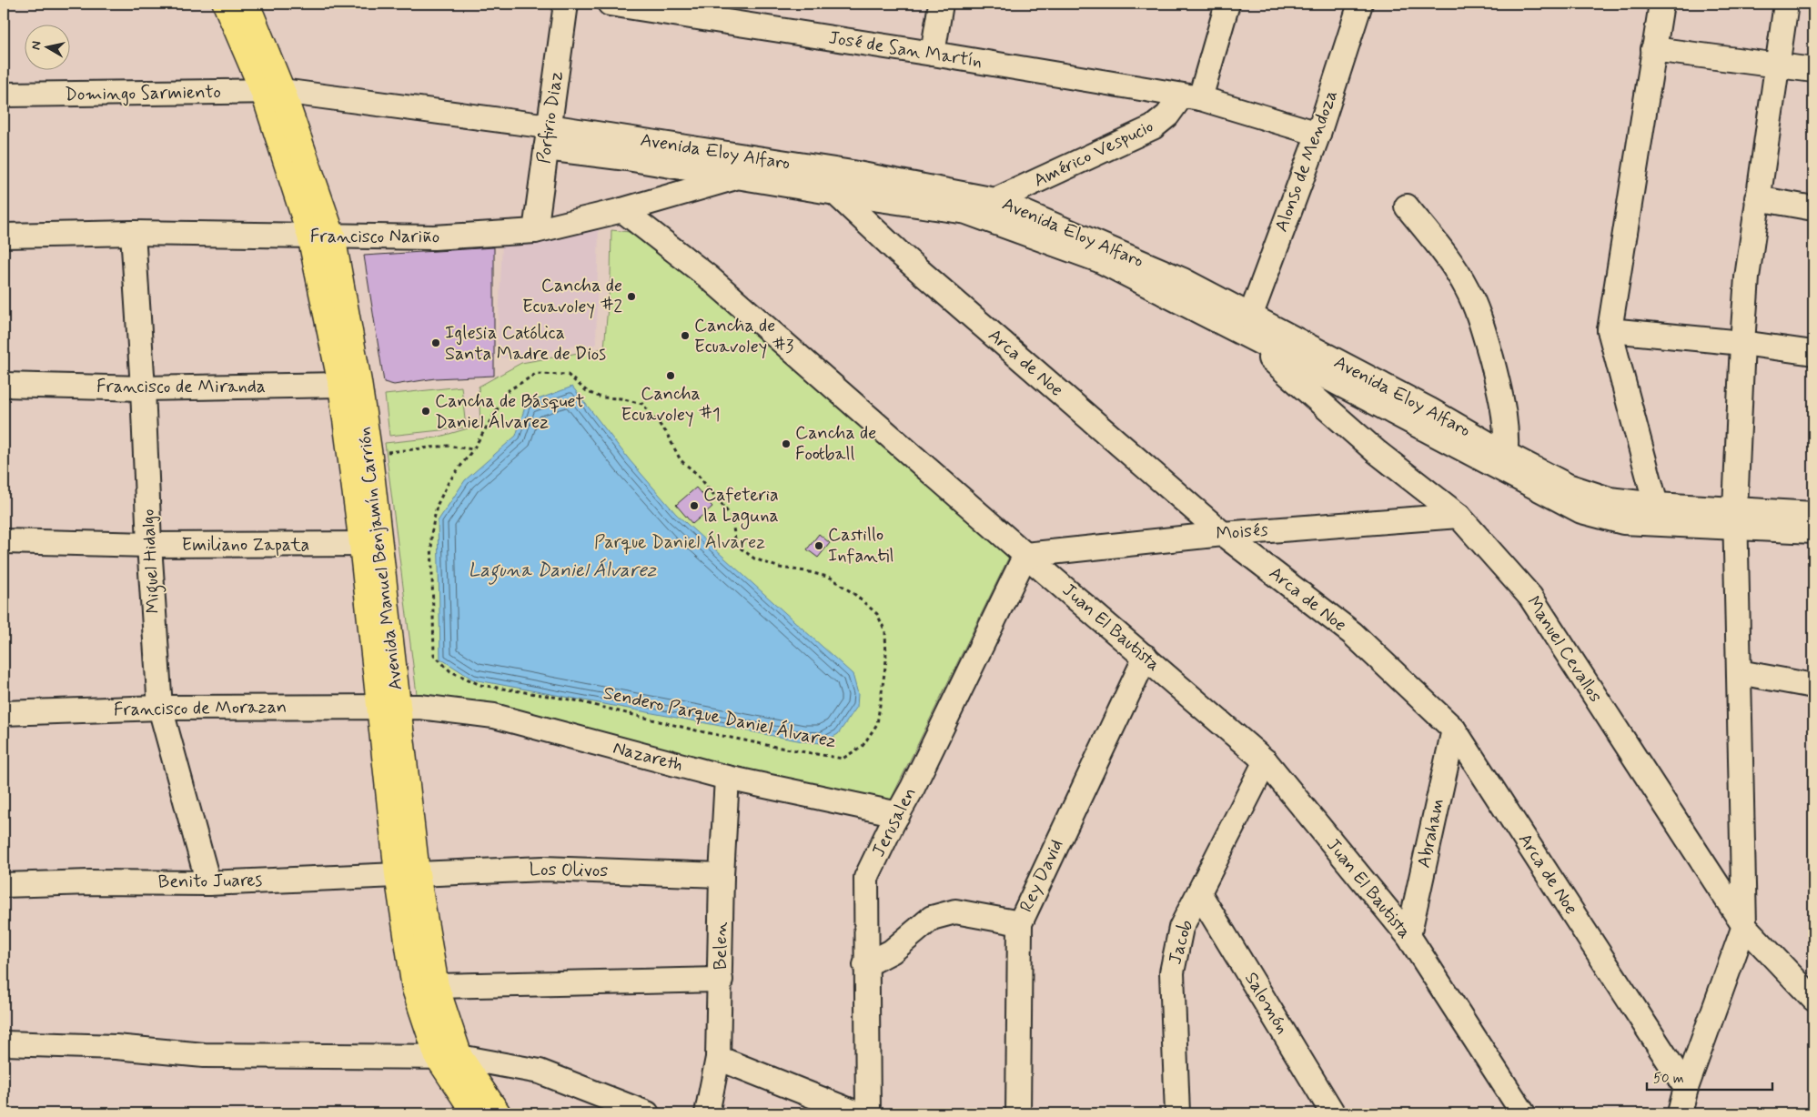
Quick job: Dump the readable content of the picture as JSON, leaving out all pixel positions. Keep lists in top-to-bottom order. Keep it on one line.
{"streets":{"main road":["Avenida Manuel Benjamín Carrión"],"street":["José de San Martín","Domingo Sarmiento","Porfirio Diaz","Avenida Eloy Alfaro","Américo Vespucio","Alonso de Mendoza","Francisco Nariño","Arca de Noe","Francisco de Miranda","Moisés","Emiliano Zapata","Miguel Hidalgo","Juan El Bautista","Manuel Cevallos","Francisco de Morazan","Nazareth","Jerusalen","Abraham","Los Olivos","Rey David","Benito Juares","Jacob","Belen","Salomón"],"path":["Sendero Parque Daniel Álvarez"]},"crossings":[["José de San Martín","Américo Vespucio"],["José de San Martín","Alonso de Mendoza"],["Domingo Sarmiento","Avenida Eloy Alfaro"],["Domingo Sarmiento","Avenida Manuel Benjamín Carrión"],["Porfirio Diaz","Avenida Eloy Alfaro"],["Porfirio Diaz","Francisco Nariño"],["Avenida Eloy Alfaro","Américo Vespucio"],["Avenida Eloy Alfaro","Alonso de Mendoza"],["Avenida Eloy Alfaro","Francisco Nariño"],["Avenida Eloy Alfaro","Arca de Noe"],["Avenida Eloy Alfaro","Avenida Manuel Benjamín Carrión"],["Avenida Eloy Alfaro","Manuel Cevallos"],["Francisco Nariño","Avenida Manuel Benjamín Carrión"],["Francisco Nariño","Miguel Hidalgo"],["Francisco Nariño","Juan El Bautista"],["Arca de Noe","Moisés"],["Arca de Noe","Abraham"],["Francisco de Miranda","Avenida Manuel Benjamín Carrión"],["Francisco de Miranda","Miguel Hidalgo"],["Moisés","Juan El Bautista"],["Moisés","Manuel Cevallos"],["Moisés","Jerusalen"],["Emiliano Zapata","Avenida Manuel Benjamín Carrión"],["Emiliano Zapata","Miguel Hidalgo"],["Avenida Manuel Benjamín Carrión","Francisco de Morazan"],["Avenida Manuel Benjamín Carrión","Nazareth"],["Avenida Manuel Benjamín Carrión","Los Olivos"],["Avenida Manuel Benjamín Carrión","Benito Juares"],["Miguel Hidalgo","Francisco de Morazan"],["Miguel Hidalgo","Benito Juares"],["Juan El Bautista","Jerusalen"],["Juan El Bautista","Abraham"],["Juan El Bautista","Rey David"],["Juan El Bautista","Jacob"],["Francisco de Morazan","Nazareth"],["Nazareth","Jerusalen"],["Nazareth","Belen"],["Los Olivos","Benito Juares"],["Los Olivos","Belen"],["Jacob","Salomón"]],"water":["Laguna Daniel Álvarez"],"parks":["Parque Daniel Álvarez"],"places":["Cancha de Ecuavoley #2","Cancha de Ecuavoley #3","Iglesia Católica Santa Madre de Dios","Cancha Ecuavoley #1","Cancha de Básquet Daniel Álvarez","Cancha de Football","Cafeteria la Laguna","Castillo Infantil"],"scale_bar":"50 m","north":"left"}
